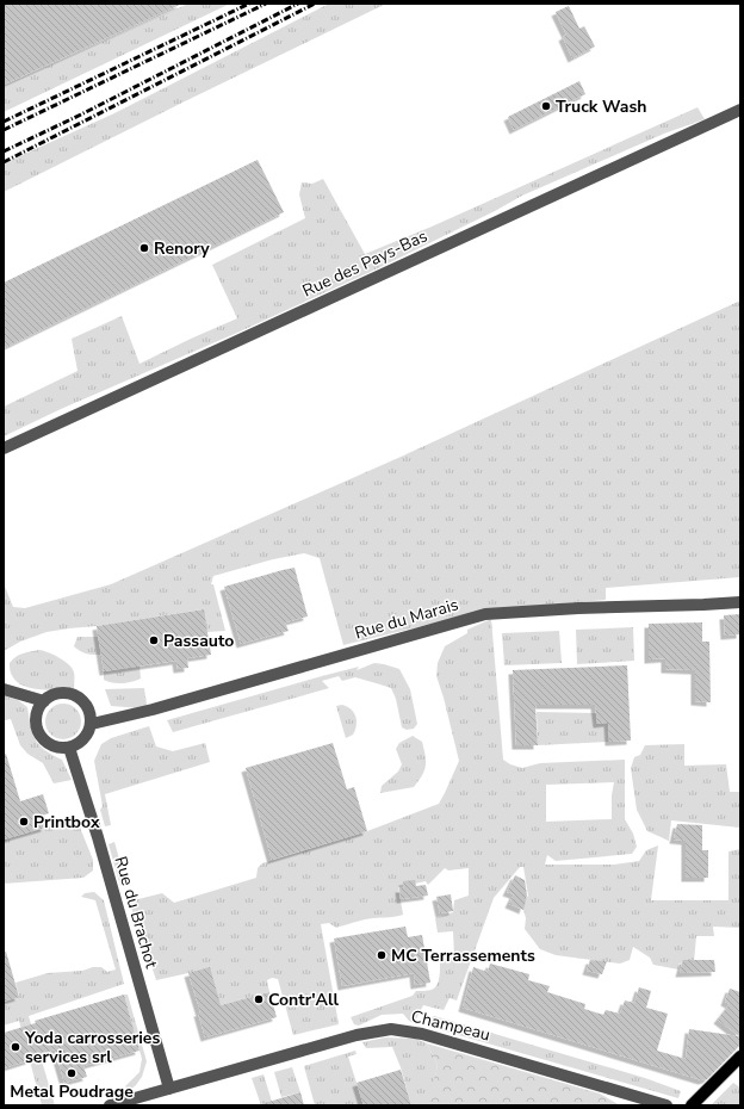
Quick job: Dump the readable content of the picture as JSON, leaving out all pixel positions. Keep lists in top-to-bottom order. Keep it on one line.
{"streets":{"street":["Rue des Pays-Bas","Rue du Marais","Rue du Brachot","Champeau"]},"crossings":[["Rue du Marais","Rue du Brachot"],["Rue du Brachot","Champeau"]],"places":["Truck Wash","Renory","Passauto","Printbox","MC Terrassements","Contr'All","Yoda carrosseries services srl","Metal Poudrage"]}
